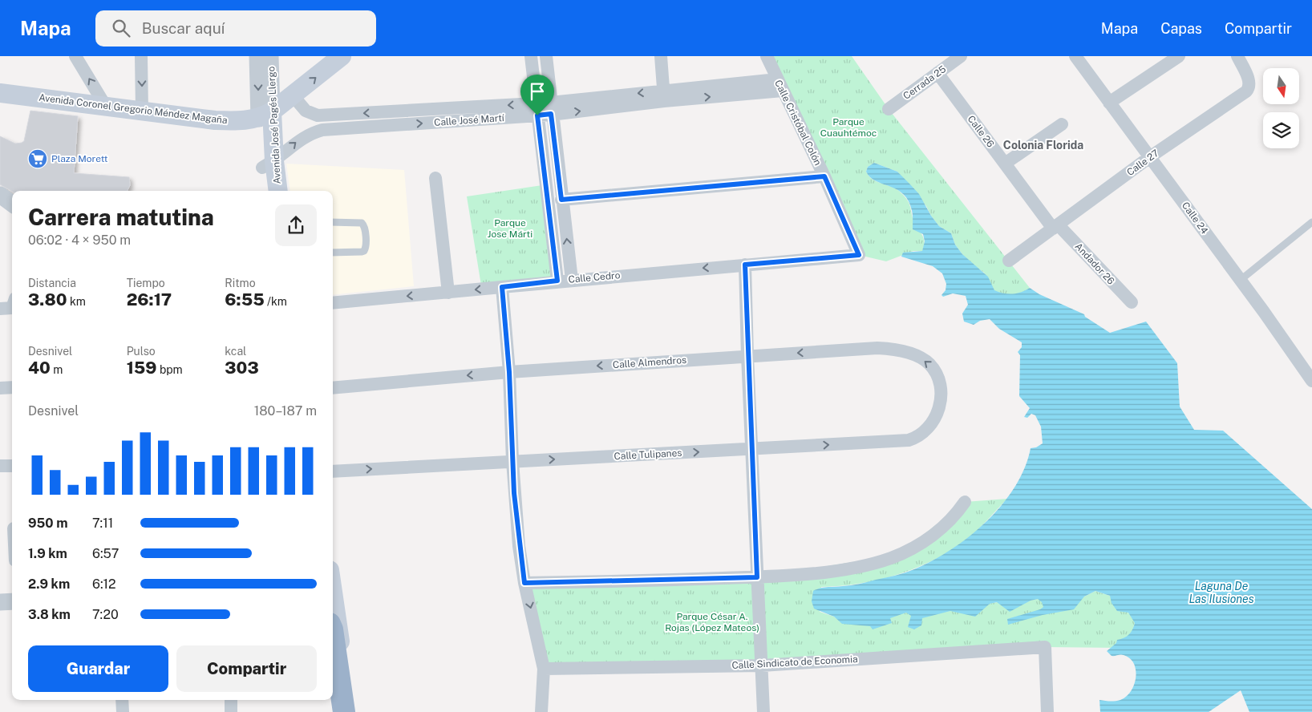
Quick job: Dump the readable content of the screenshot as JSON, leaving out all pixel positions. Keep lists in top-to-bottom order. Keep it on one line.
{"streets":{"main road":["Avenida Coronel Gregorio Méndez Magaña","Avenida José Pagés Llergo"],"street":["Cerrada 25","Calle José Martí","Calle Cristóbal Colón","Calle 26","Calle 27","Calle 24","Andador 26","Calle Cedro","Calle Almendros","Calle Tulipanes","Calle Sindicato de Economia"]},"crossings":[["Cerrada 25","Calle 26"],["Avenida Coronel Gregorio Méndez Magaña","Calle José Martí"],["Avenida Coronel Gregorio Méndez Magaña","Avenida José Pagés Llergo"],["Calle José Martí","Calle Cristóbal Colón"],["Calle José Martí","Avenida José Pagés Llergo"],["Calle Cristóbal Colón","Calle Cedro"],["Calle 26","Calle 27"],["Calle 26","Andador 26"],["Calle 27","Calle 24"],["Calle 27","Andador 26"],["Calle Almendros","Calle Tulipanes"]],"one_way":["Calle Almendros","Calle Tulipanes"],"districts":["Colonia Florida"],"water":["Laguna De Las Ilusiones"],"parks":["Parque Cuauhtémoc","Parque Jose Márti","Parque César A. Rojas (López Mateos)"],"places":{"supermarket":["Plaza Morett"]},"north":"bottom","page":{"header":"Mapa","search":"Buscar aquí","nav":["Mapa","Capas","Compartir"],"heading":["Carrera matutina","06:02 · 4 × 950 m"],"stats":[["Distancia","3.80 km"],["Tiempo","26:17"],["Ritmo","6:55 /km"],["Desnivel","40 m"],["Pulso","159 bpm"],["kcal","303"]],"chart":["Desnivel","180–187 m"],"list":[{"name":"950 m","note":"7:11"},{"name":"1.9 km","note":"6:57"},{"name":"2.9 km","note":"6:12"},{"name":"3.8 km","note":"7:20"}],"buttons":["Guardar","Compartir"]}}
